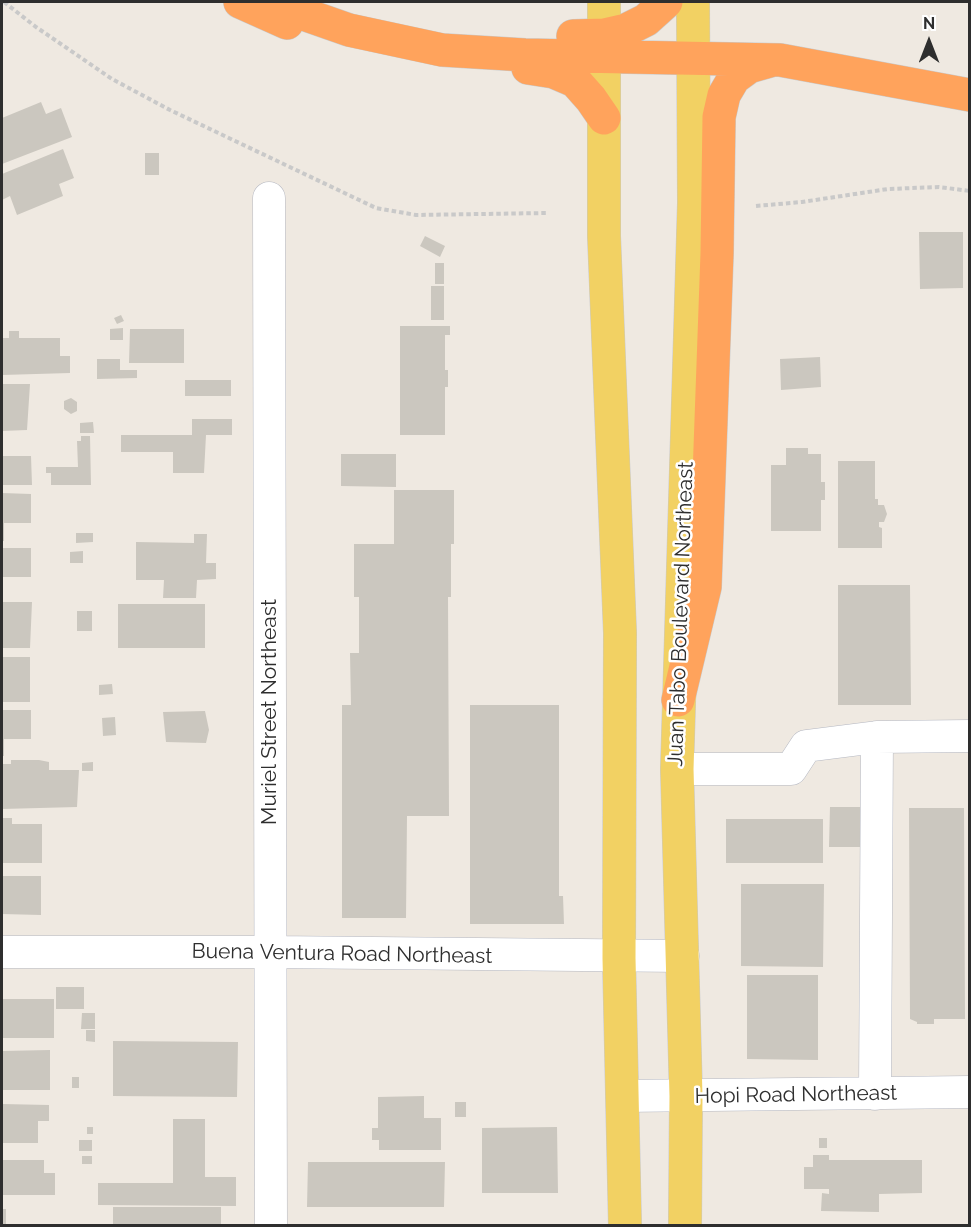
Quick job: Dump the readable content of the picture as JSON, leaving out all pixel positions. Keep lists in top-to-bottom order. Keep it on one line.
{"streets":{"main road":["Juan Tabo Boulevard Northeast"],"street":["Muriel Street Northeast","Buena Ventura Road Northeast","Hopi Road Northeast"]},"crossings":[["Juan Tabo Boulevard Northeast","Buena Ventura Road Northeast"],["Juan Tabo Boulevard Northeast","Hopi Road Northeast"],["Muriel Street Northeast","Buena Ventura Road Northeast"]],"north":"top"}
